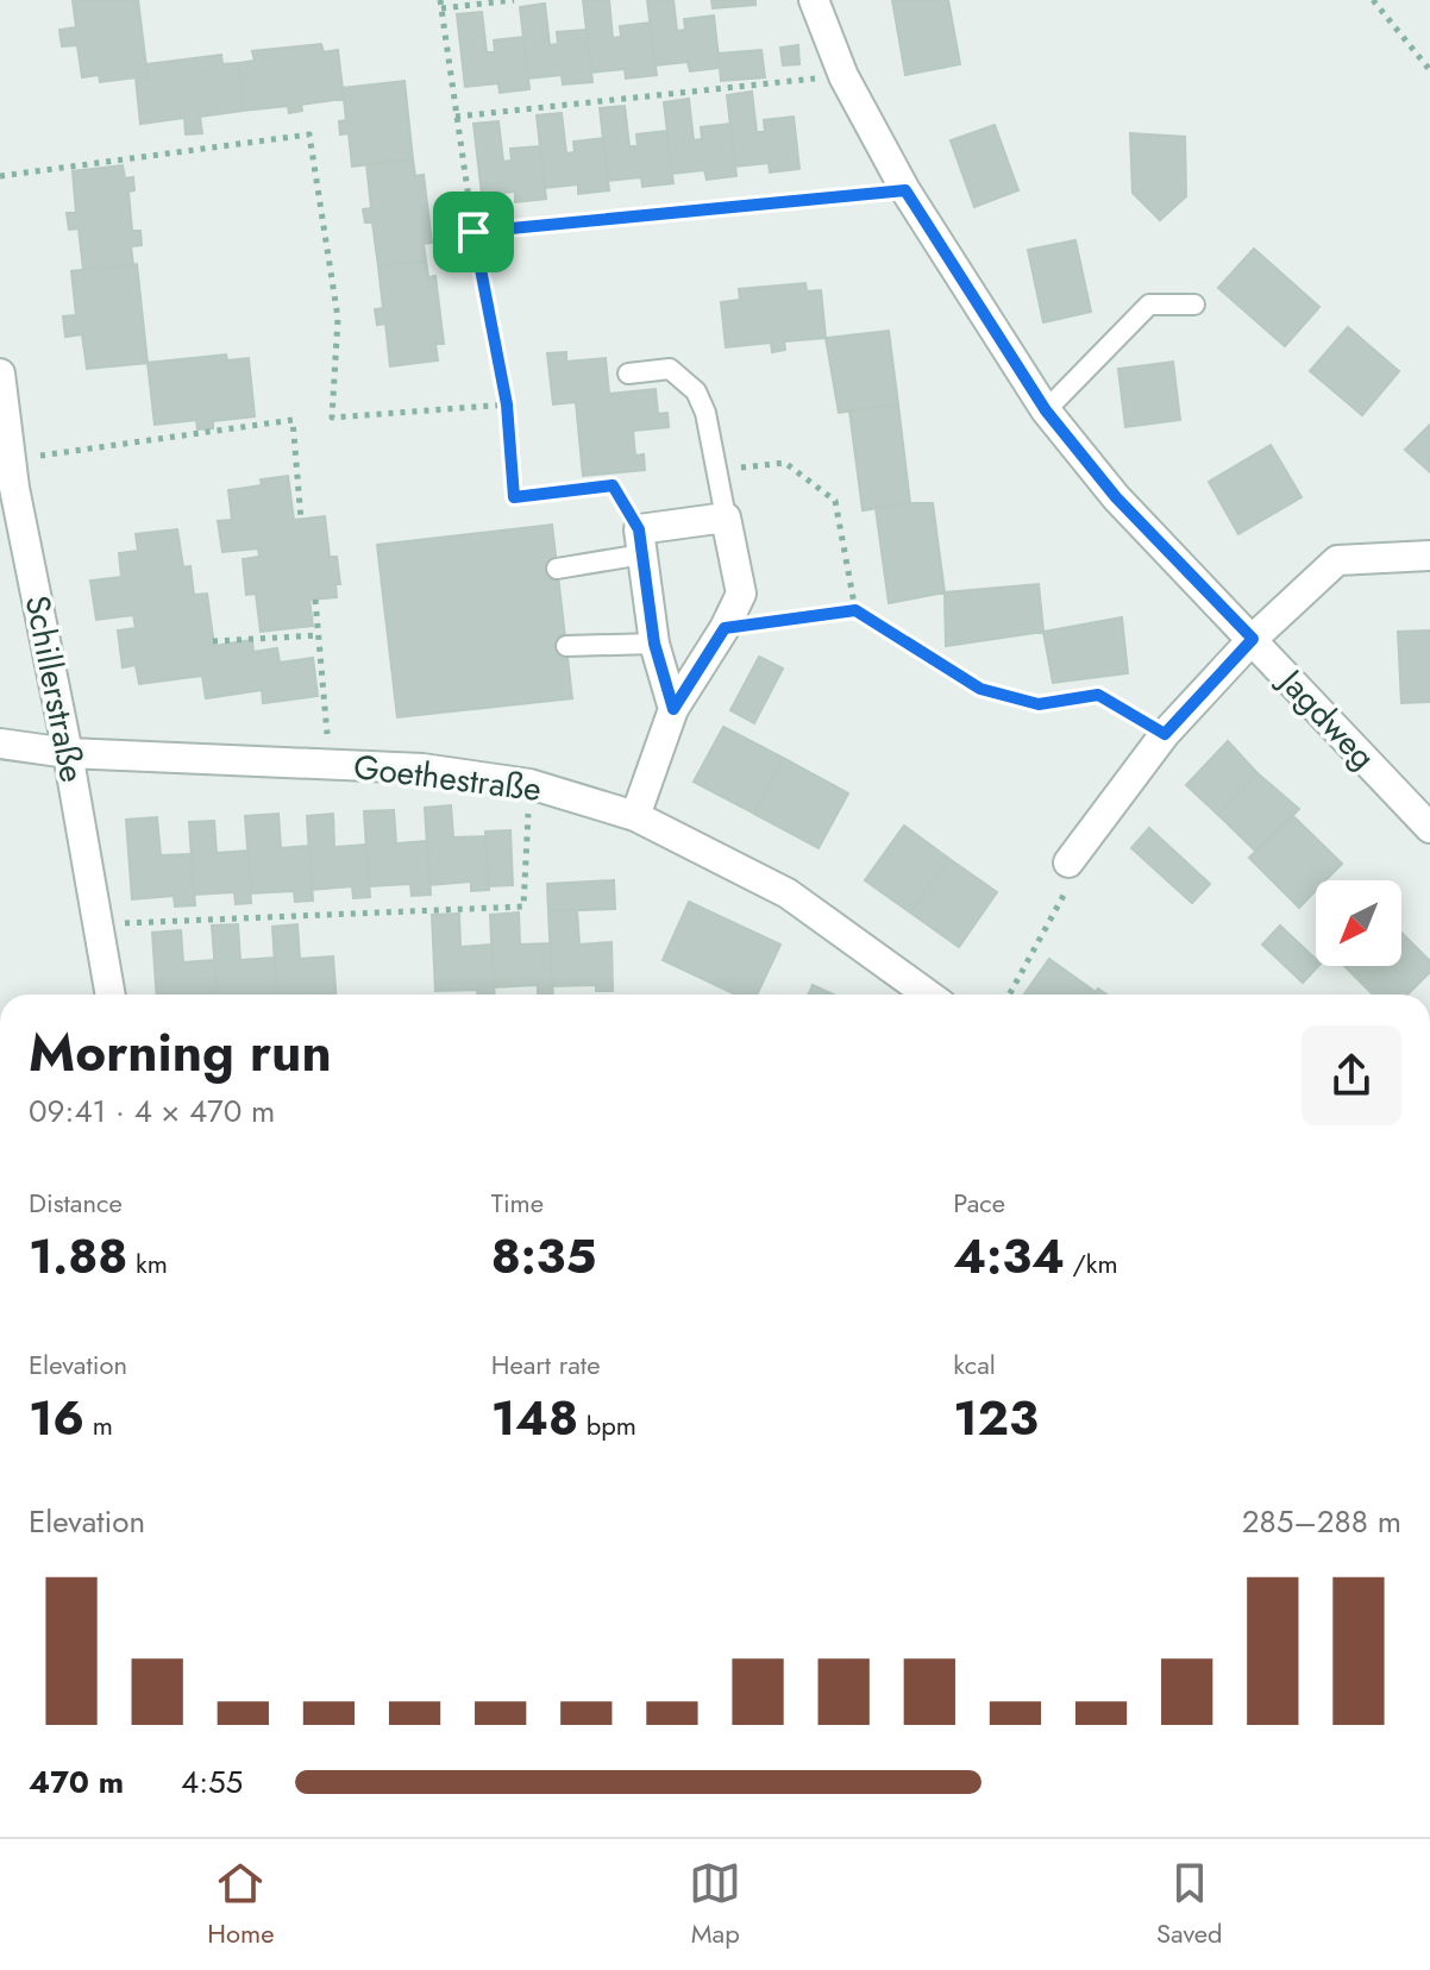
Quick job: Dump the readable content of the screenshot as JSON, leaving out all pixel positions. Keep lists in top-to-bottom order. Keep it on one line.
{"streets":{"street":["Schillerstraße","Jagdweg","Goethestraße"]},"crossings":[["Schillerstraße","Goethestraße"]],"north":"bottom left","page":{"heading":["Morning run","09:41 · 4 × 470 m"],"stats":[["Distance","1.88 km"],["Time","8:35"],["Pace","4:34 /km"],["Elevation","16 m"],["Heart rate","148 bpm"],["kcal","123"]],"chart":["Elevation","285–288 m"],"list":[{"name":"470 m","note":"4:55"}],"tabs":["Home","Map","Saved"]}}
